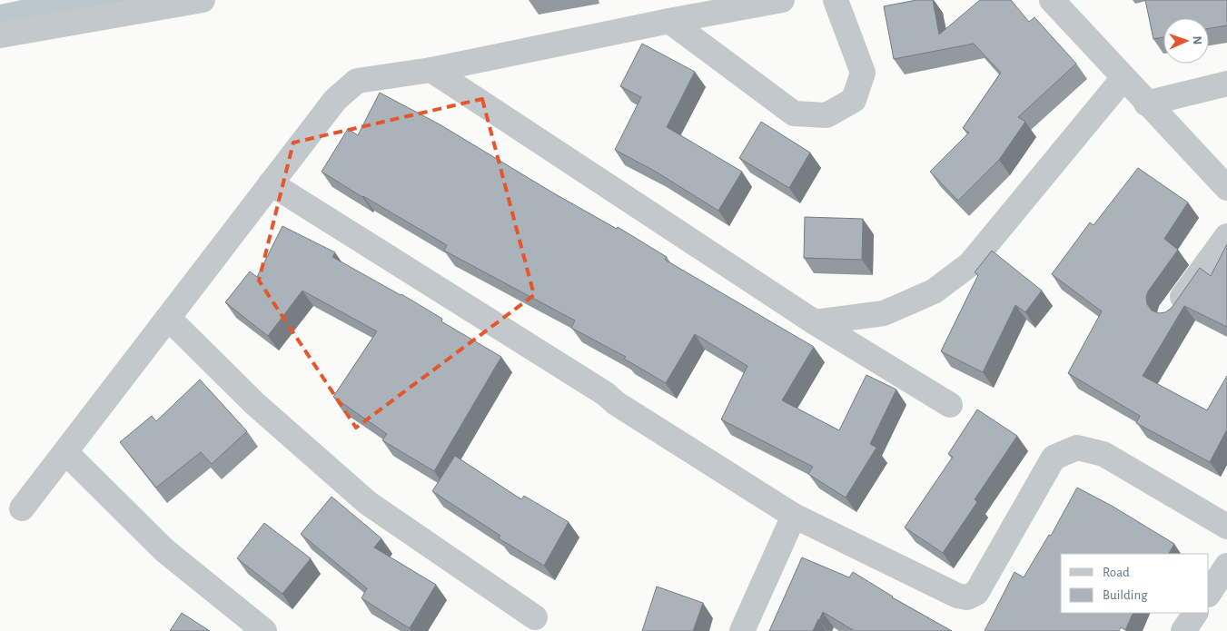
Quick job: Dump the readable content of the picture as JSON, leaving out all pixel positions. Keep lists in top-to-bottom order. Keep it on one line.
{"legend":["Road","Building"],"north":"right"}
